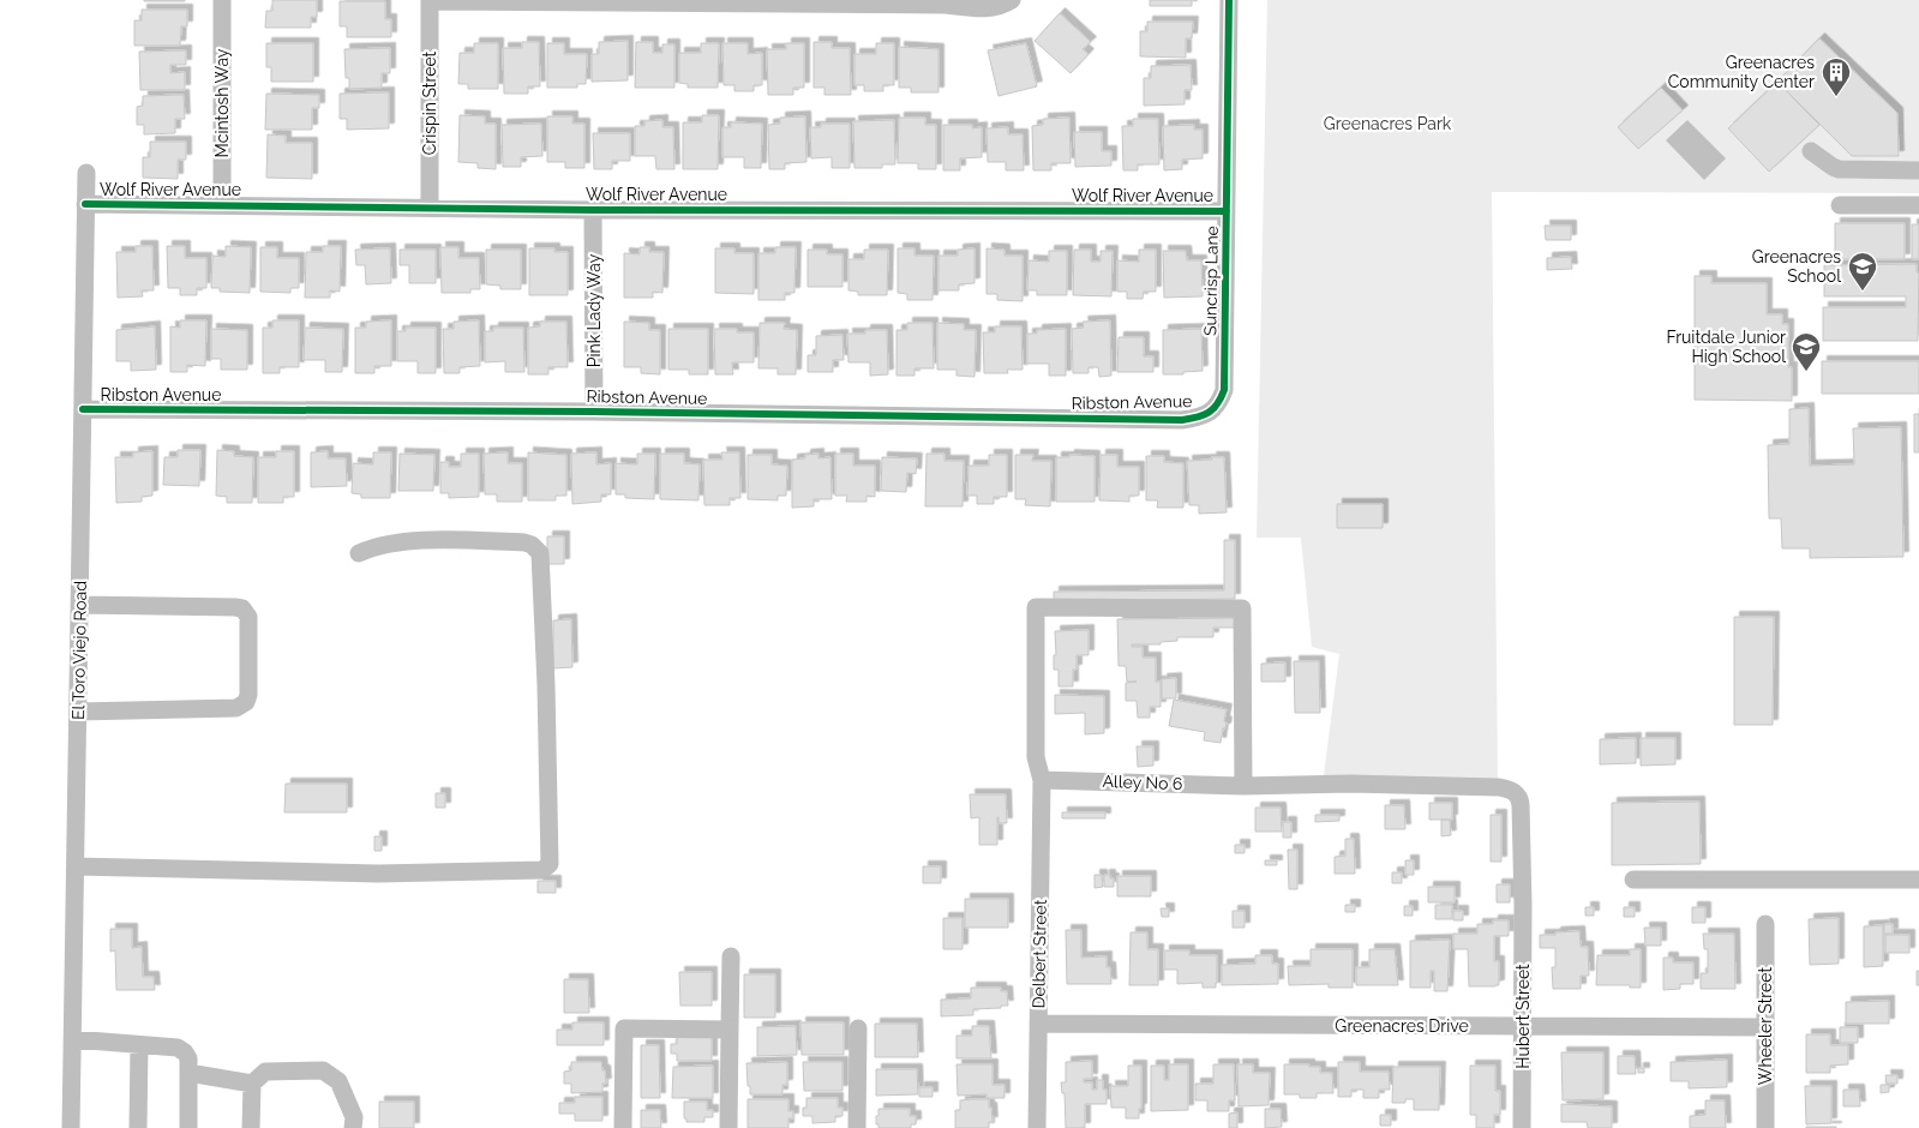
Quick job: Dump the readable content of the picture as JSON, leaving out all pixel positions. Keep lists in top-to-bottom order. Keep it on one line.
{"streets":{"street":["Mcintosh Way","Crispin Street","Wolf River Avenue","Suncrisp Lane","Pink Lady Way","Ribston Avenue","El Toro Viejo Road","Alley No 6","Delbert Street","Hubert Street","Greenacres Drive","Wheeler Street"]},"crossings":[["Mcintosh Way","Wolf River Avenue"],["Crispin Street","Wolf River Avenue"],["Wolf River Avenue","Suncrisp Lane"],["Wolf River Avenue","Pink Lady Way"],["Wolf River Avenue","El Toro Viejo Road"],["Suncrisp Lane","Ribston Avenue"],["Pink Lady Way","Ribston Avenue"],["Ribston Avenue","El Toro Viejo Road"],["Alley No 6","Delbert Street"],["Alley No 6","Hubert Street"],["Delbert Street","Greenacres Drive"],["Hubert Street","Greenacres Drive"],["Greenacres Drive","Wheeler Street"]],"parks":["Greenacres Park"],"places":{"building":["Greenacres Community Center"],"school or university":["Greenacres School","Fruitdale Junior High School"]}}
